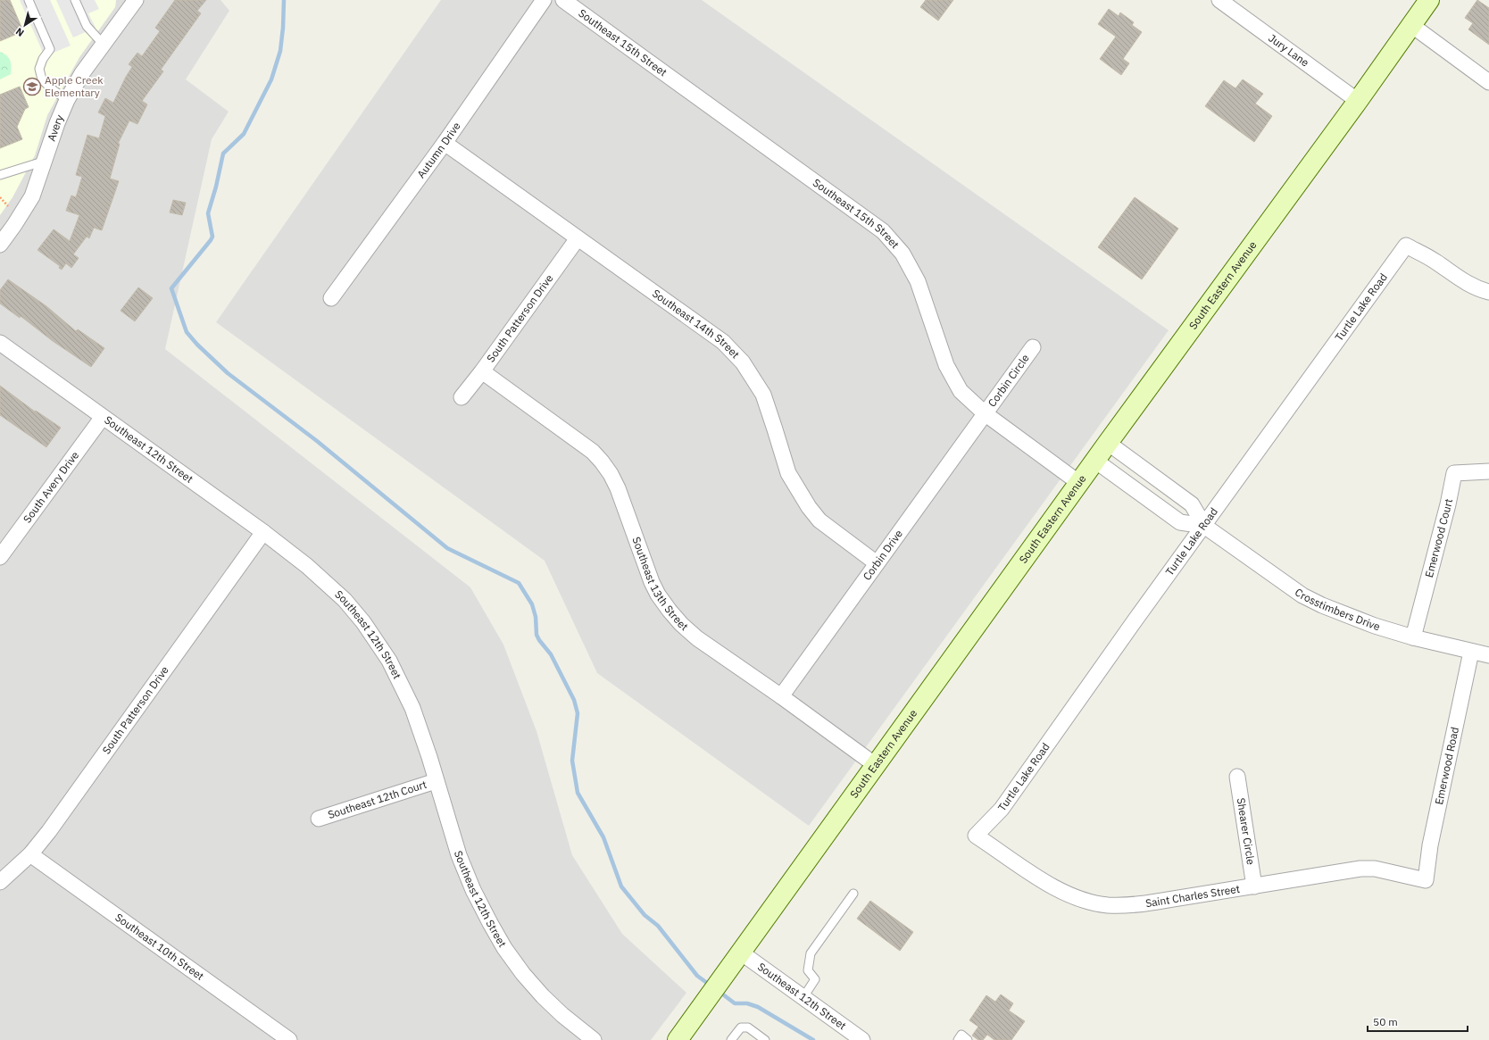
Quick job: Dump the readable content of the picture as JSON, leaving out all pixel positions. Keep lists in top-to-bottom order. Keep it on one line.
{"streets":{"main road":["South Eastern Avenue"],"street":["Southeast 15th Street","Jury Lane","Avery","Autumn Drive","Turtle Lake Road","South Patterson Drive","Southeast 14th Street","Corbin Circle","Southeast 12th Street","South Avery Drive","Emerwood Court","Corbin Drive","Southeast 13th Street","Crosstimbers Drive","Emerwood Road","Southeast 12th Court","Shearer Circle","Saint Charles Street","Southeast 10th Street"]},"crossings":[["Southeast 15th Street","South Eastern Avenue"],["Southeast 15th Street","Corbin Circle"],["Southeast 15th Street","Corbin Drive"],["Jury Lane","South Eastern Avenue"],["Autumn Drive","Southeast 14th Street"],["South Eastern Avenue","Southeast 12th Street"],["South Eastern Avenue","Southeast 13th Street"],["South Eastern Avenue","Crosstimbers Drive"],["Turtle Lake Road","Crosstimbers Drive"],["Turtle Lake Road","Saint Charles Street"],["South Patterson Drive","Southeast 14th Street"],["South Patterson Drive","Southeast 12th Street"],["South Patterson Drive","Southeast 13th Street"],["South Patterson Drive","Southeast 10th Street"],["Southeast 14th Street","Corbin Drive"],["Corbin Circle","Corbin Drive"],["Southeast 12th Street","South Avery Drive"],["Southeast 12th Street","Southeast 12th Court"],["Emerwood Court","Crosstimbers Drive"],["Corbin Drive","Southeast 13th Street"],["Crosstimbers Drive","Emerwood Road"],["Emerwood Road","Saint Charles Street"],["Shearer Circle","Saint Charles Street"]],"places":{"school or university":["Apple Creek Elementary"]},"scale_bar":"50 m","north":"bottom left"}
